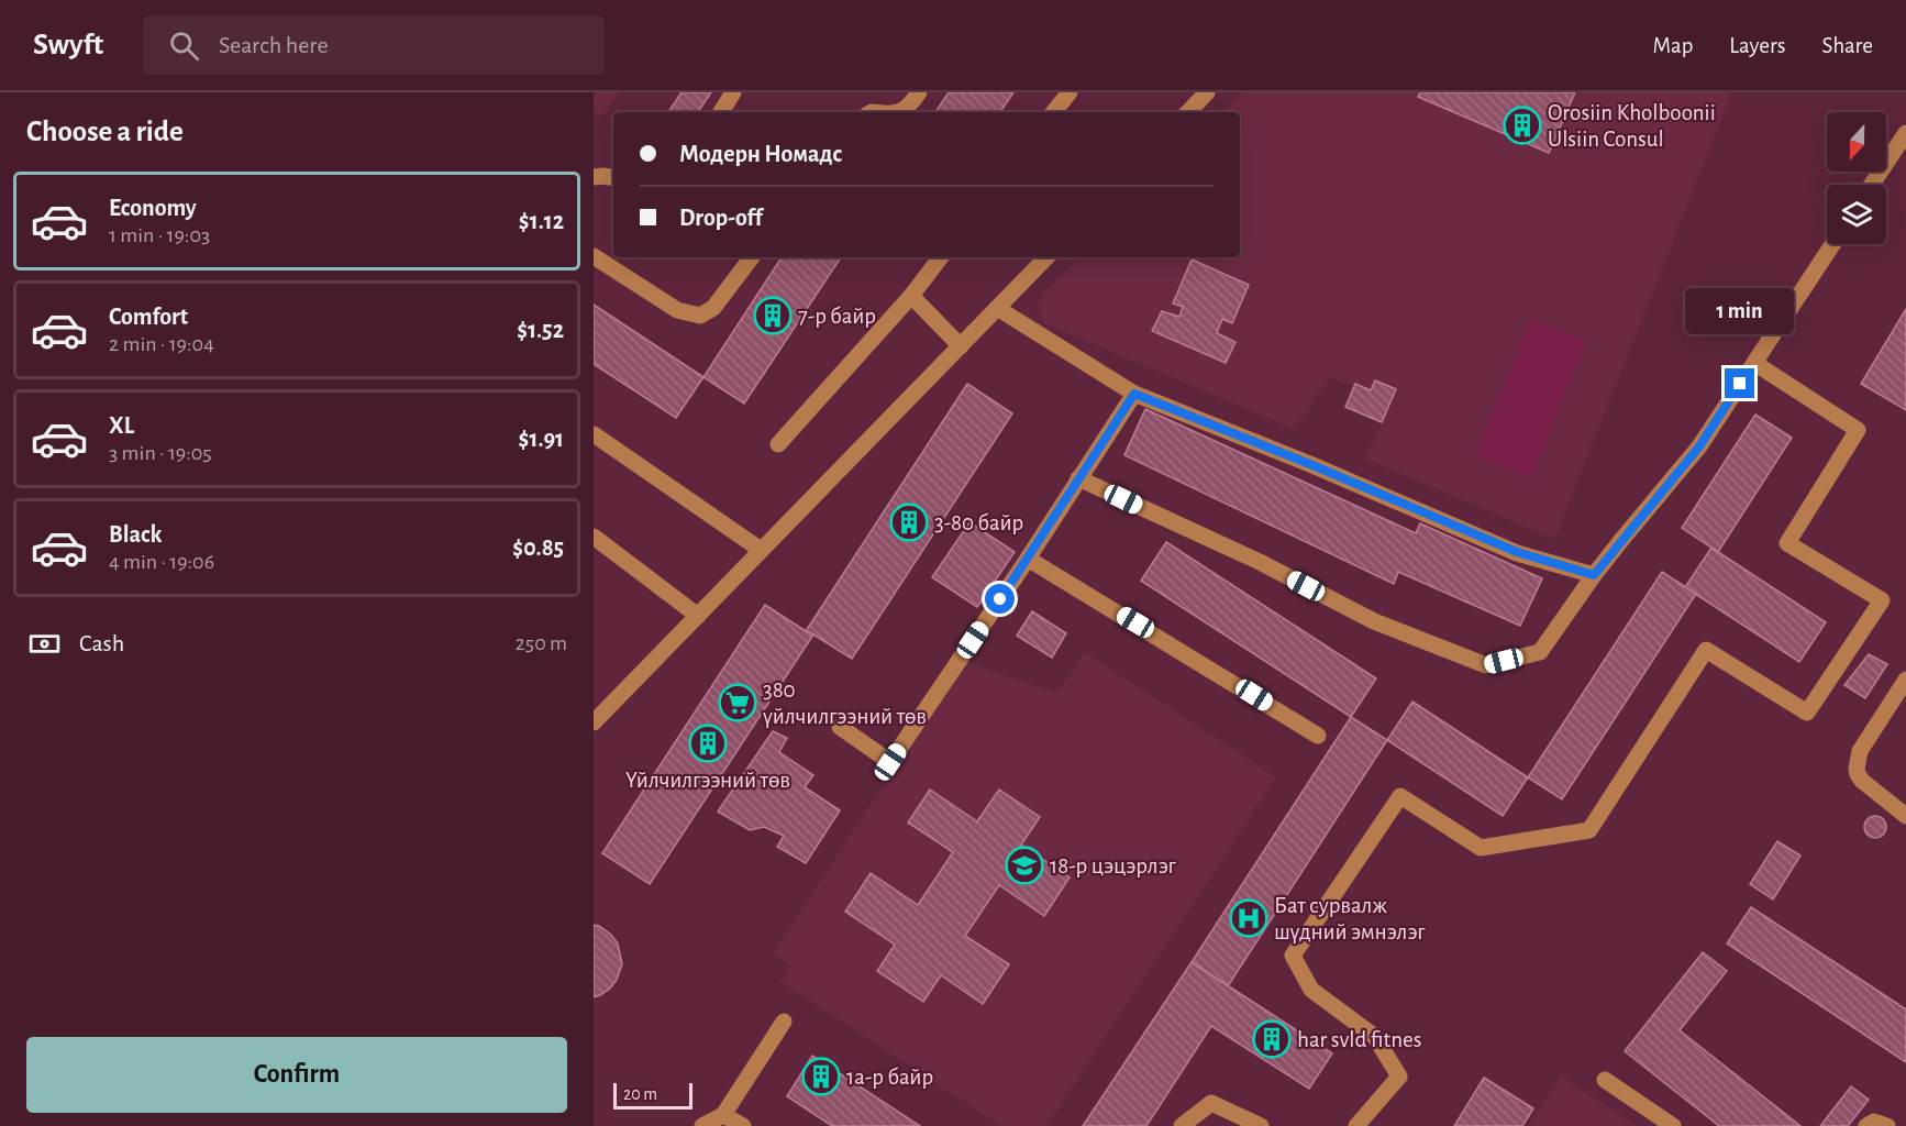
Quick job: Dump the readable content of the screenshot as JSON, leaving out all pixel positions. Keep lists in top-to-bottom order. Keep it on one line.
{"places":{"building":["Orosiin Kholboonii Ulsiin Consul","7-р байр","3-80 байр","Үйлчилгээний төв","har svld fitnes","1а-р байр"],"supermarket":["380 үйлчилгээний төв"],"school or university":["18-р цэцэрлэг"],"hospital":["Бат сурвалж шүдний эмнэлэг"]},"scale_bar":"20 m","north":"bottom","page":{"header":"Swyft","search":"Search here","nav":["Map","Layers","Share"],"heading":"Choose a ride","banner":["Модерн Номадс","Drop-off"],"list":[{"name":"Economy","note":"1 min · 19:03","value":"$1.12"},{"name":"Comfort","note":"2 min · 19:04","value":"$1.52"},{"name":"XL","note":"3 min · 19:05","value":"$1.91"},{"name":"Black","note":"4 min · 19:06","value":"$0.85"}],"bubble":"1 min","pay":["Cash","250 m"],"buttons":"Confirm","scale":"20 m"}}
